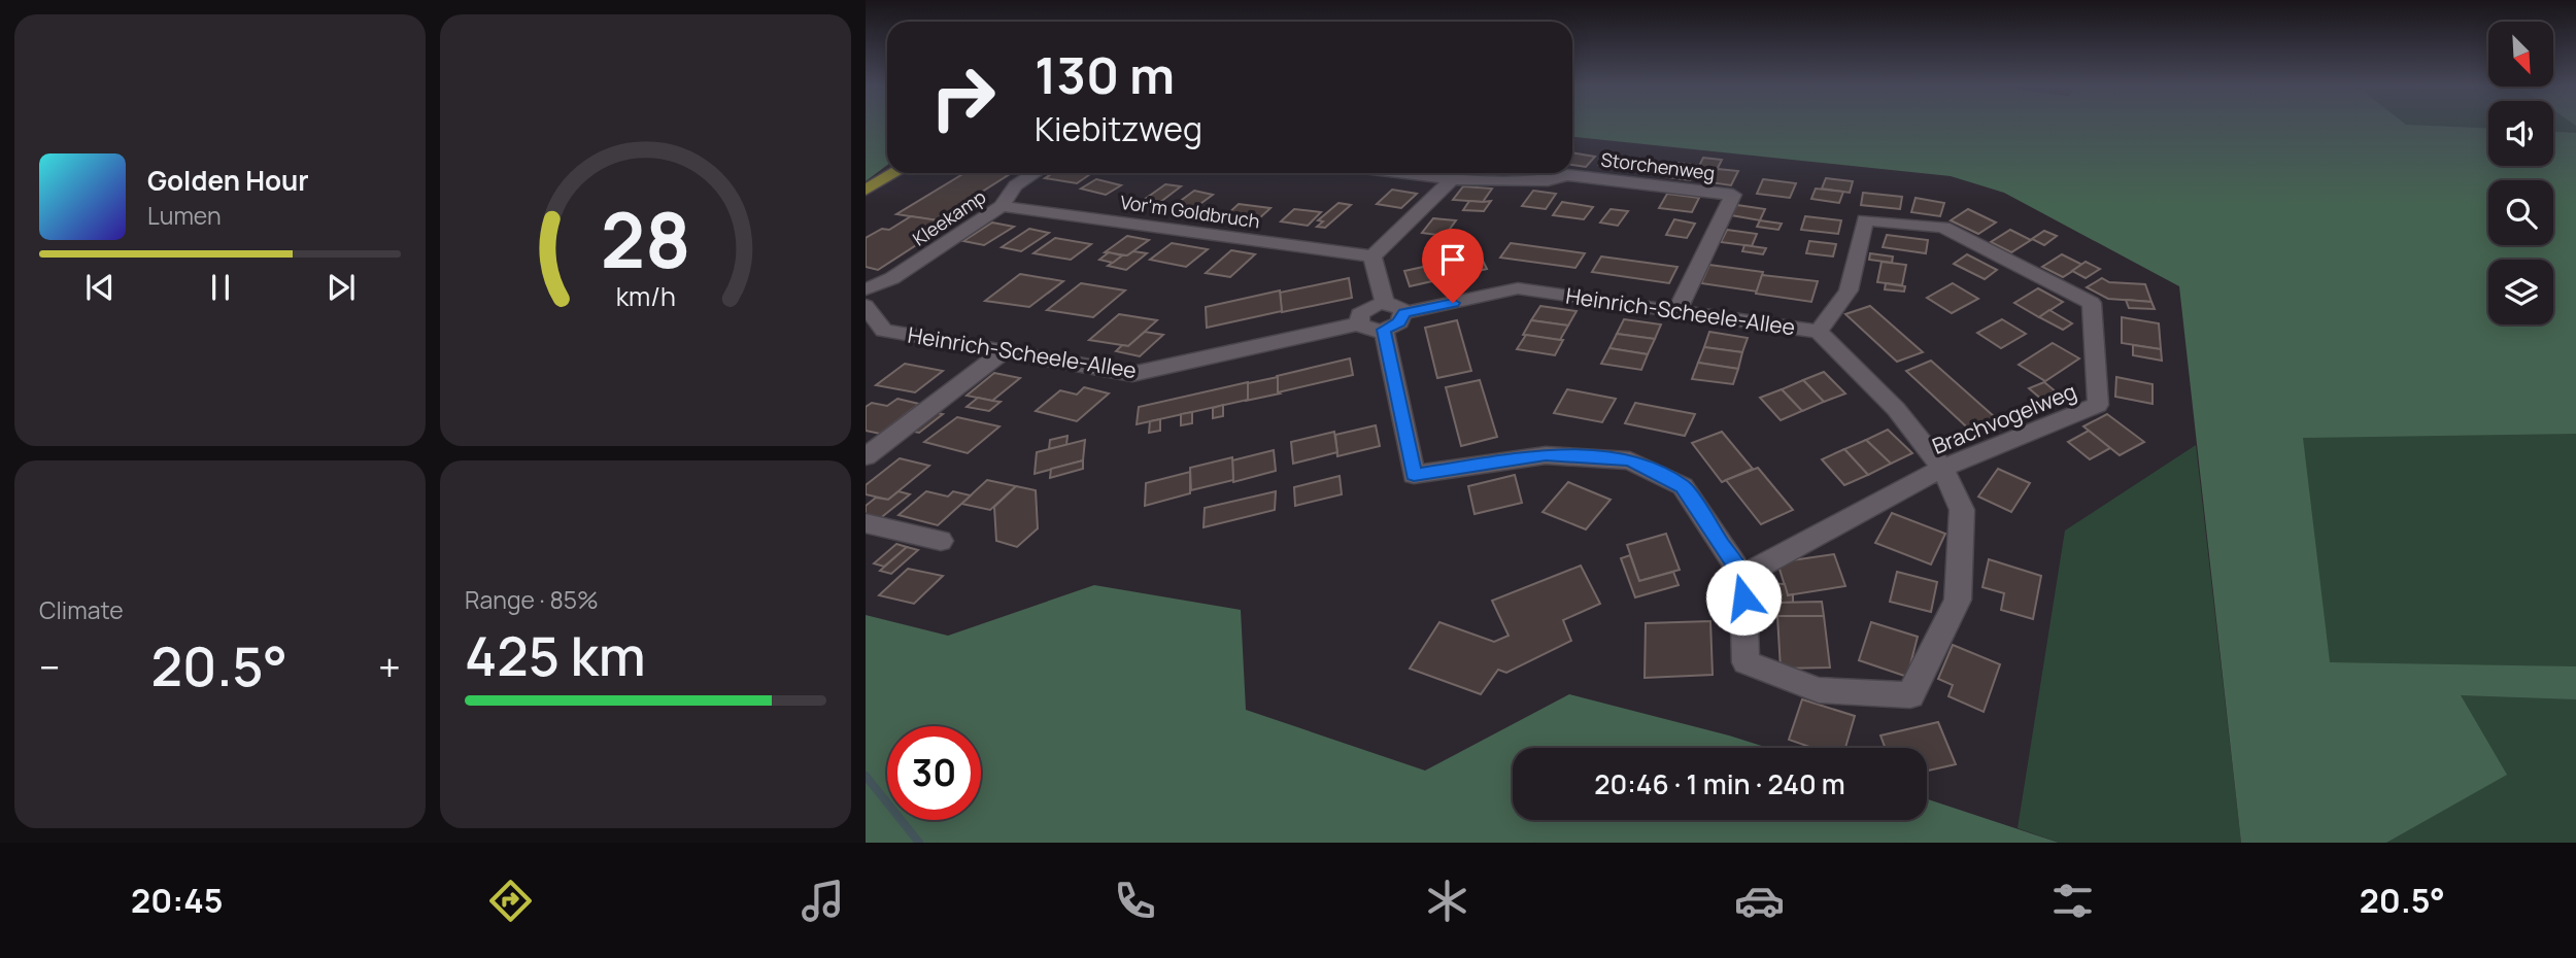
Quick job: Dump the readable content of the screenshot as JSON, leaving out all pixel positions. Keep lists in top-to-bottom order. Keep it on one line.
{"streets":{"street":["Storchenweg","Vor'm Goldbruch","Kleekamp","Heinrich-Scheele-Allee","Brachvogelweg"]},"crossings":[["Storchenweg","Heinrich-Scheele-Allee"],["Vor'm Goldbruch","Kleekamp"],["Heinrich-Scheele-Allee","Brachvogelweg"]],"north":"bottom right","page":{"turn":["130 m","Kiebitzweg"],"song":["Golden Hour","Lumen"],"tile":["Climate",["Range · 85%","425 km"]],"heat":["−","20.5°","+"],"limit":"30","trip":"20:46 · 1 min · 240 m","tabs":["20:45","20.5°"],"gauge":["28","km/h"]}}
